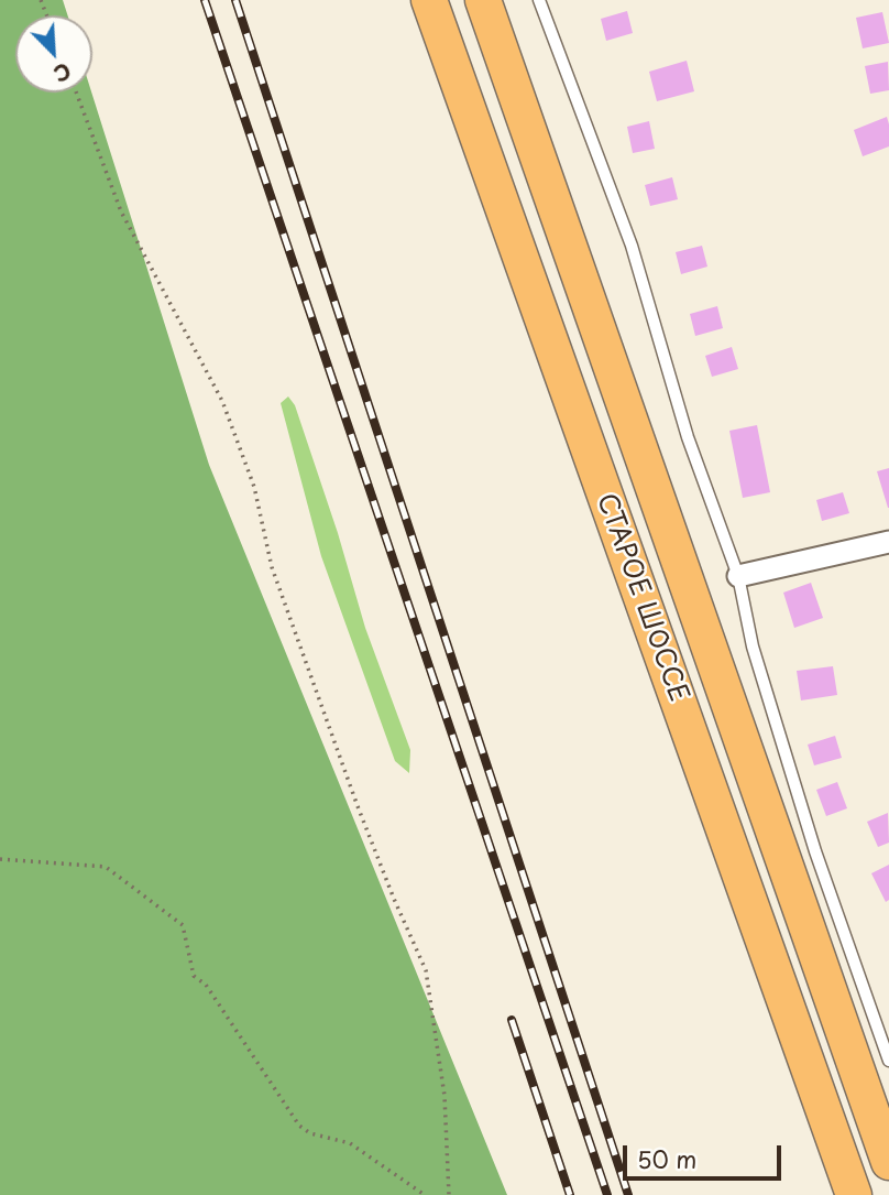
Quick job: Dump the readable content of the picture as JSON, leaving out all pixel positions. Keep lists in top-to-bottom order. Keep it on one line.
{"streets":{"highway":["СТАРОЕ ШОССЕ"]},"scale_bar":"50 m","north":"bottom right"}
